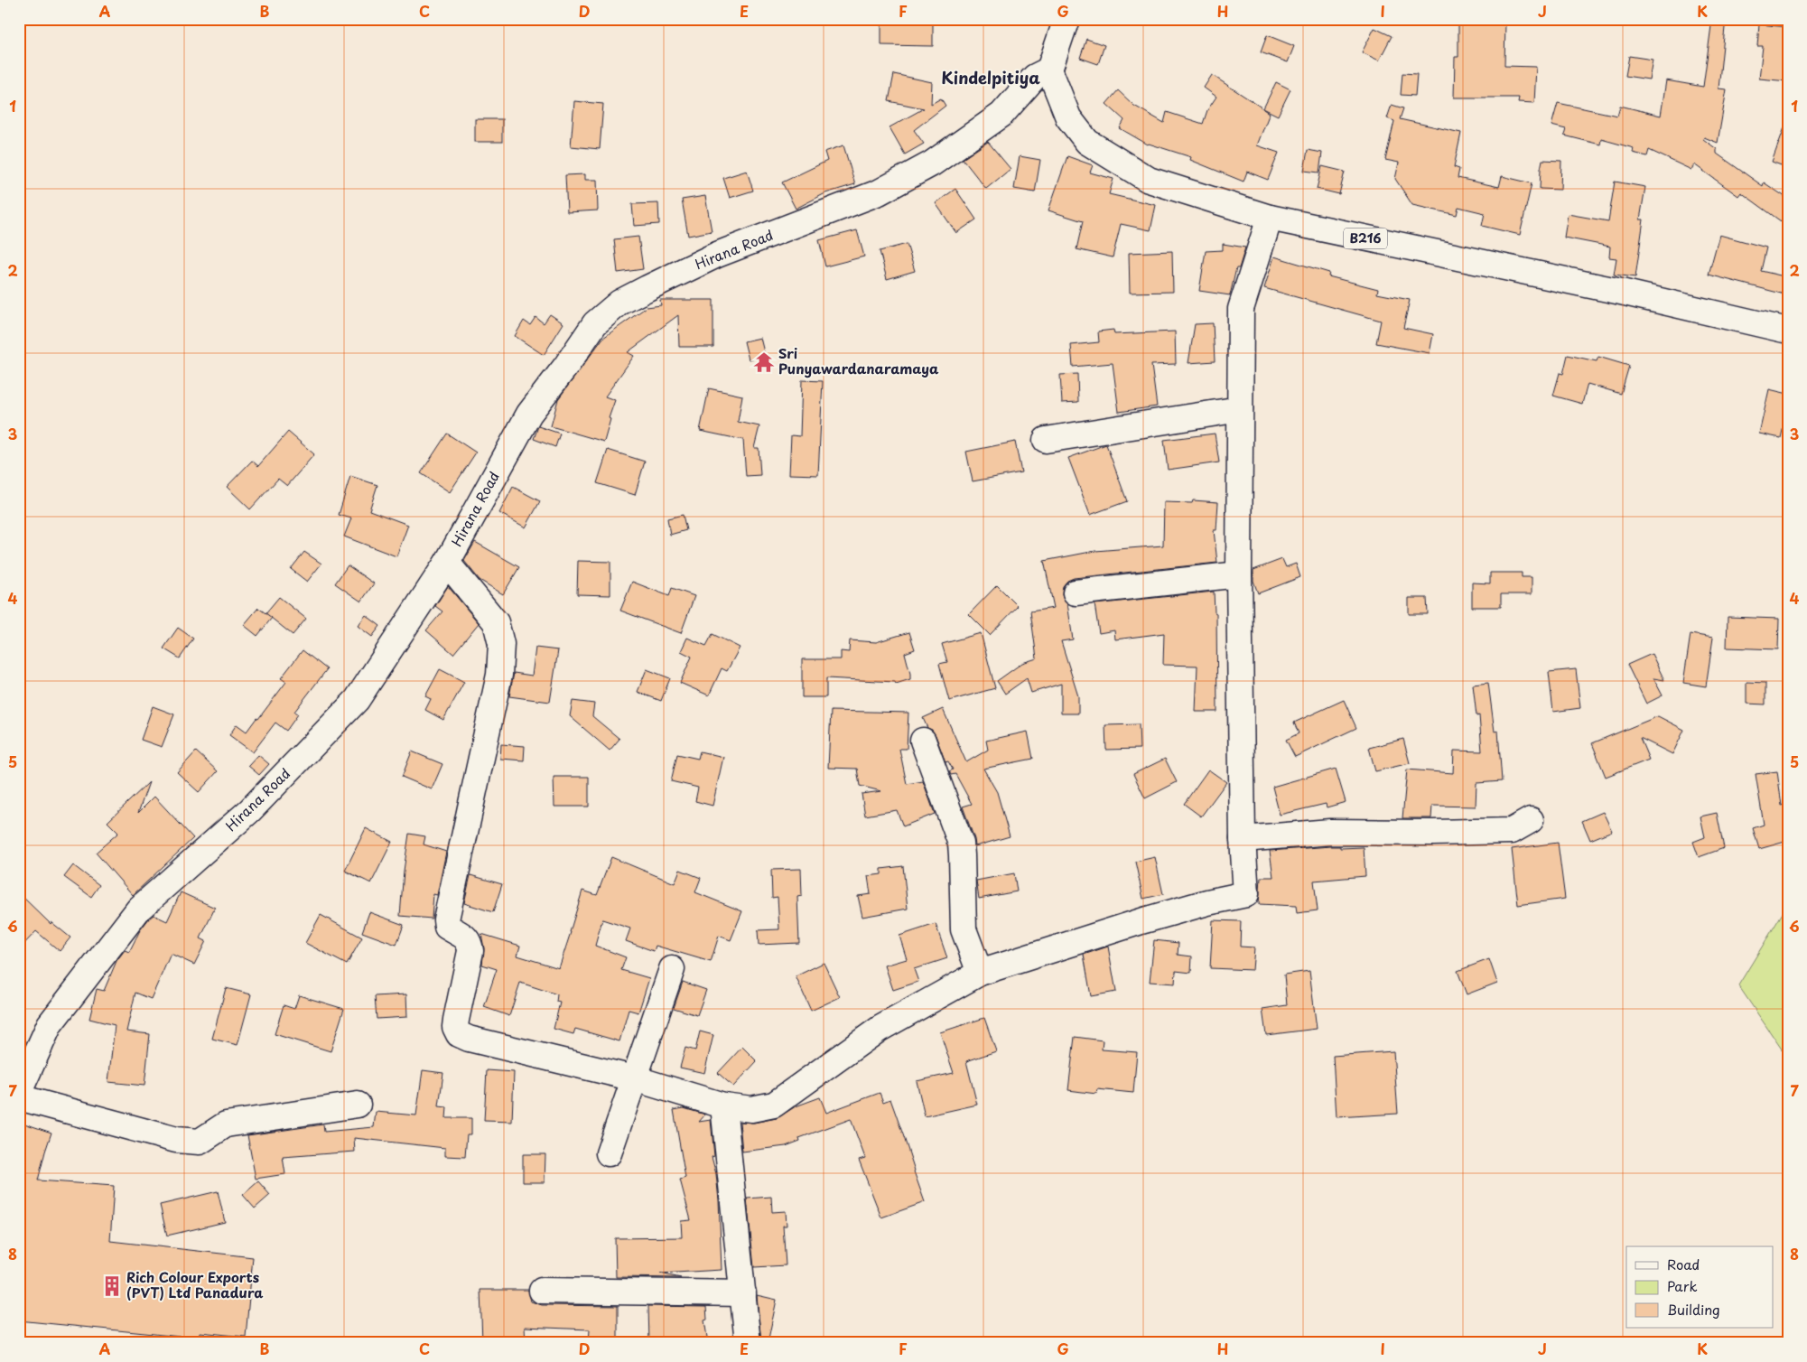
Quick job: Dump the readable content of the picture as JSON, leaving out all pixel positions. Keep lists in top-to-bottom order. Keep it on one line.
{"streets":{"street":["B216","Hirana Road"]},"crossings":[["B216","Hirana Road"]],"districts":["Kindelpitiya"],"places":{"temple":["Sri Punyawardanaramaya"],"building":["Rich Colour Exports (PVT) Ltd Panadura"]},"legend":["Road","Park","Building"],"grid":{"columns":["A","B","C","D","E","F","G","H","I","J","K"],"rows":["1","2","3","4","5","6","7","8"]}}
